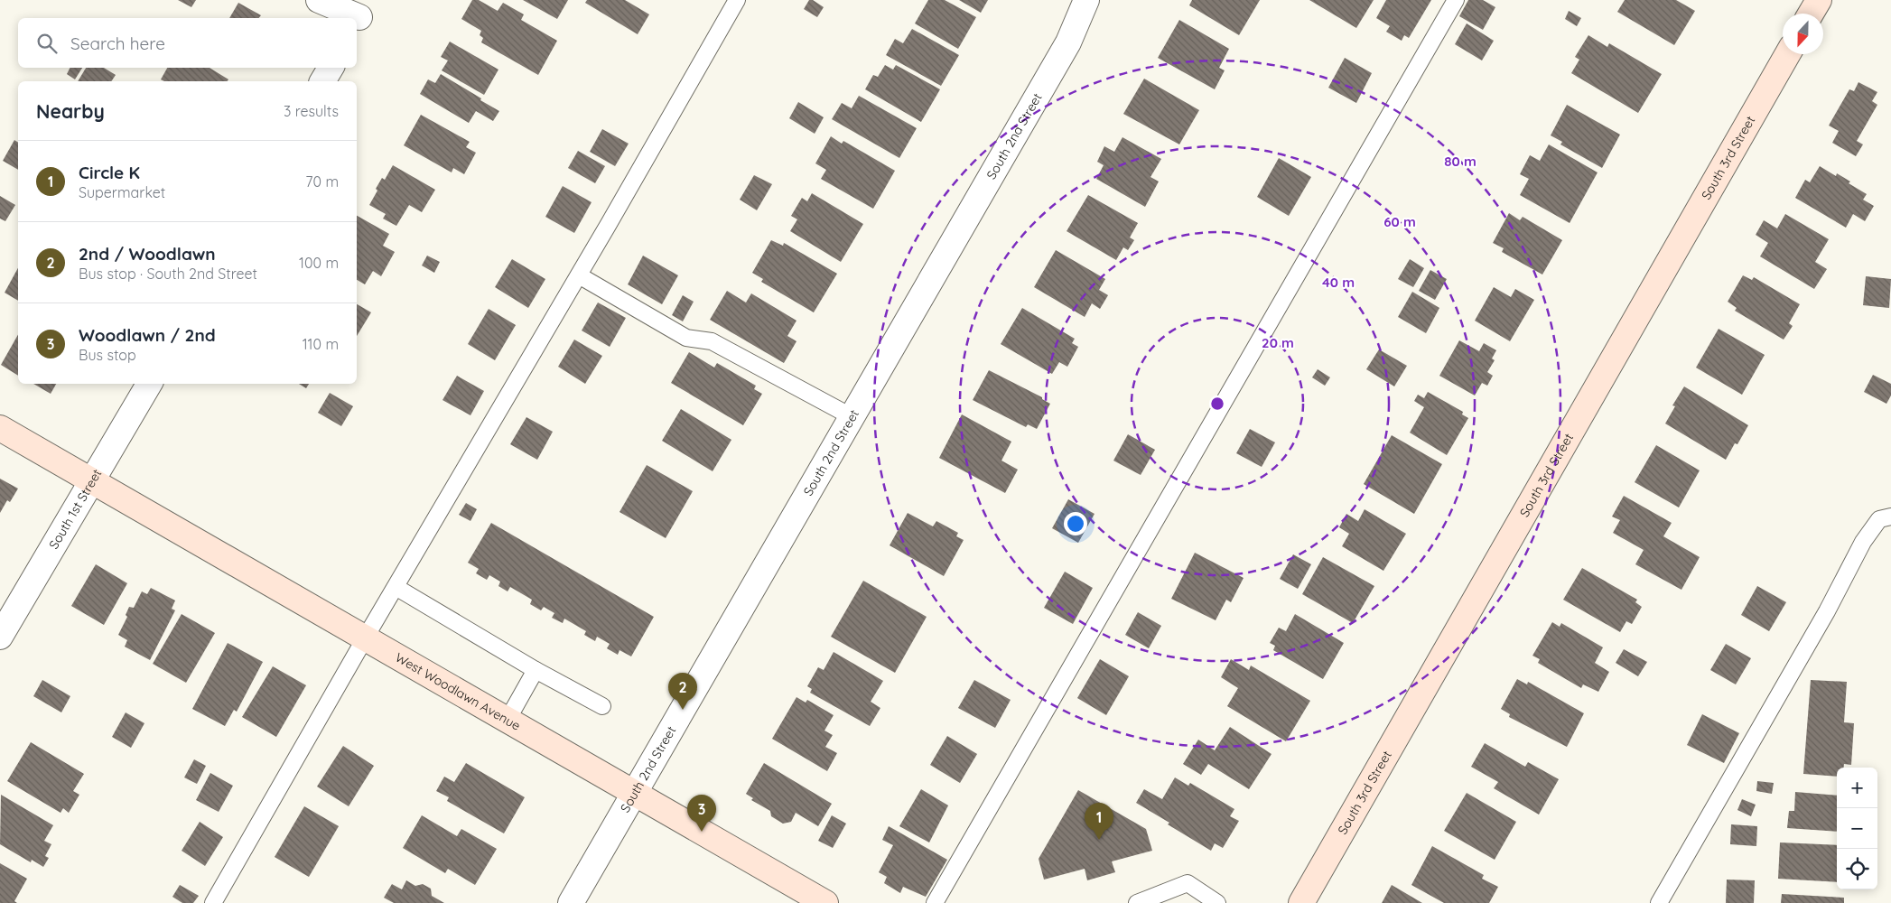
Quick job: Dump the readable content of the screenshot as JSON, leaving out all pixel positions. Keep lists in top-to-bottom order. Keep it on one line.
{"streets":{"main road":["South 3rd Street","West Woodlawn Avenue"],"street":["South 2nd Street","South 1st Street"]},"crossings":[["South 2nd Street","West Woodlawn Avenue"],["South 1st Street","West Woodlawn Avenue"]],"north":"bottom","page":{"search":"Search here","heading":["Nearby","3 results"],"list":[{"mark":"1","name":"Circle K","note":"Supermarket","value":"70 m"},{"mark":"2","name":"2nd / Woodlawn","note":"Bus stop · South 2nd Street","value":"100 m"},{"mark":"3","name":"Woodlawn / 2nd","note":"Bus stop","value":"110 m"}],"pins":["2","3","1"],"map_buttons":["+","−"]},"rings":["80 m","60 m","40 m","20 m"]}
